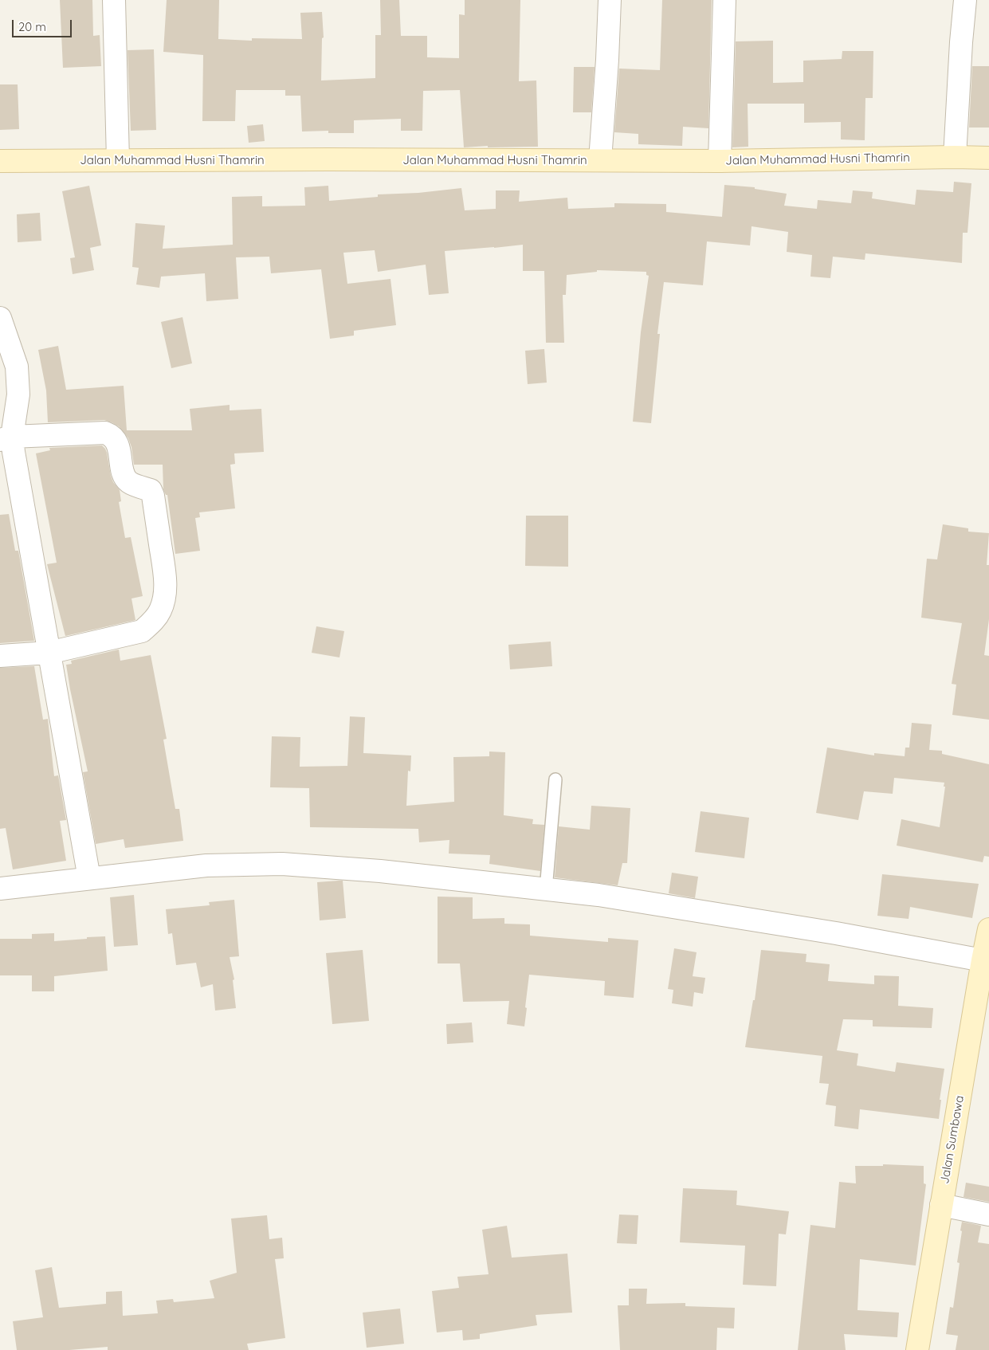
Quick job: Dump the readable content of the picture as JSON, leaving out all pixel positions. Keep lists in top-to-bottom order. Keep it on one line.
{"streets":{"main road":["Jalan Muhammad Husni Thamrin","Jalan Sumbawa"]},"scale_bar":"20 m"}
